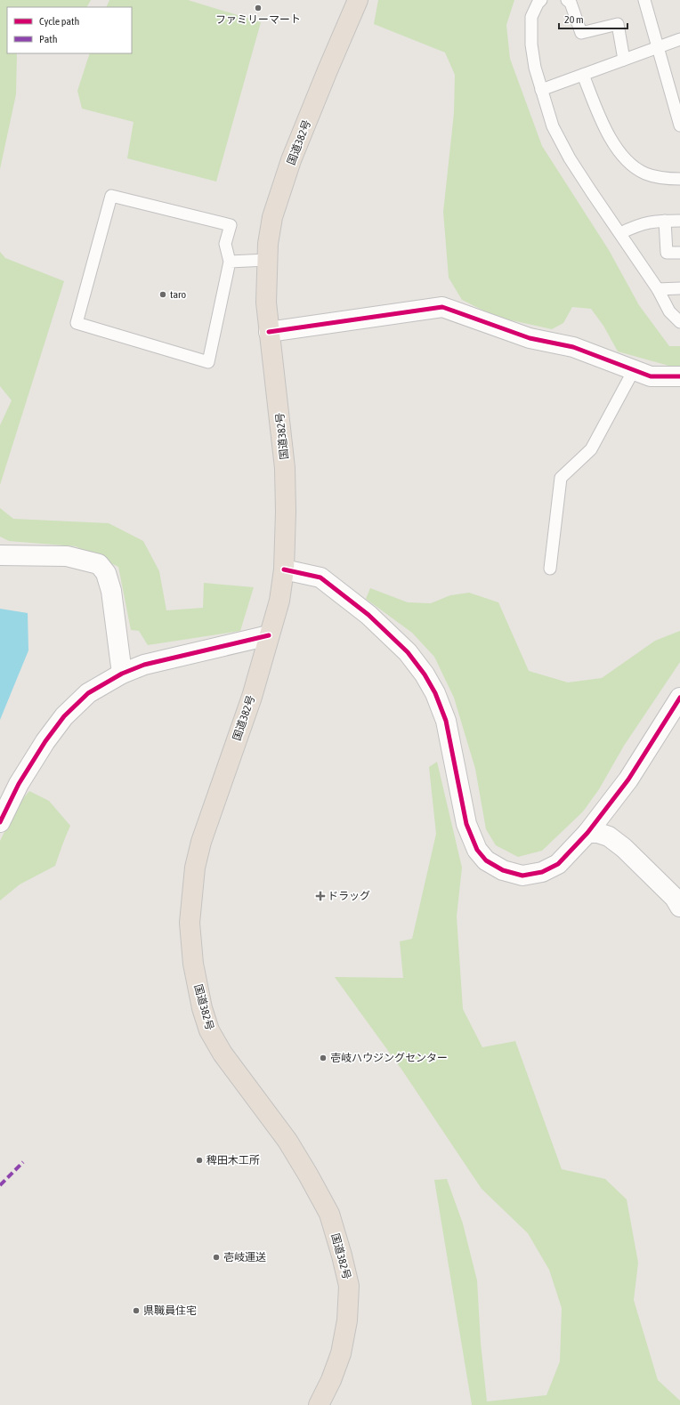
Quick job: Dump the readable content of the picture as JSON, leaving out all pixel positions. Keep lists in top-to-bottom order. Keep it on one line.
{"streets":{"highway":["国道382号"]},"places":{"other":["ファミリーマート","taro","壱岐ハウジングセンター","稗田木工所","壱岐運送","県職員住宅"],"health":["ドラッグ"]},"legend":["Cycle path","Path"],"scale_bar":"20 m"}
